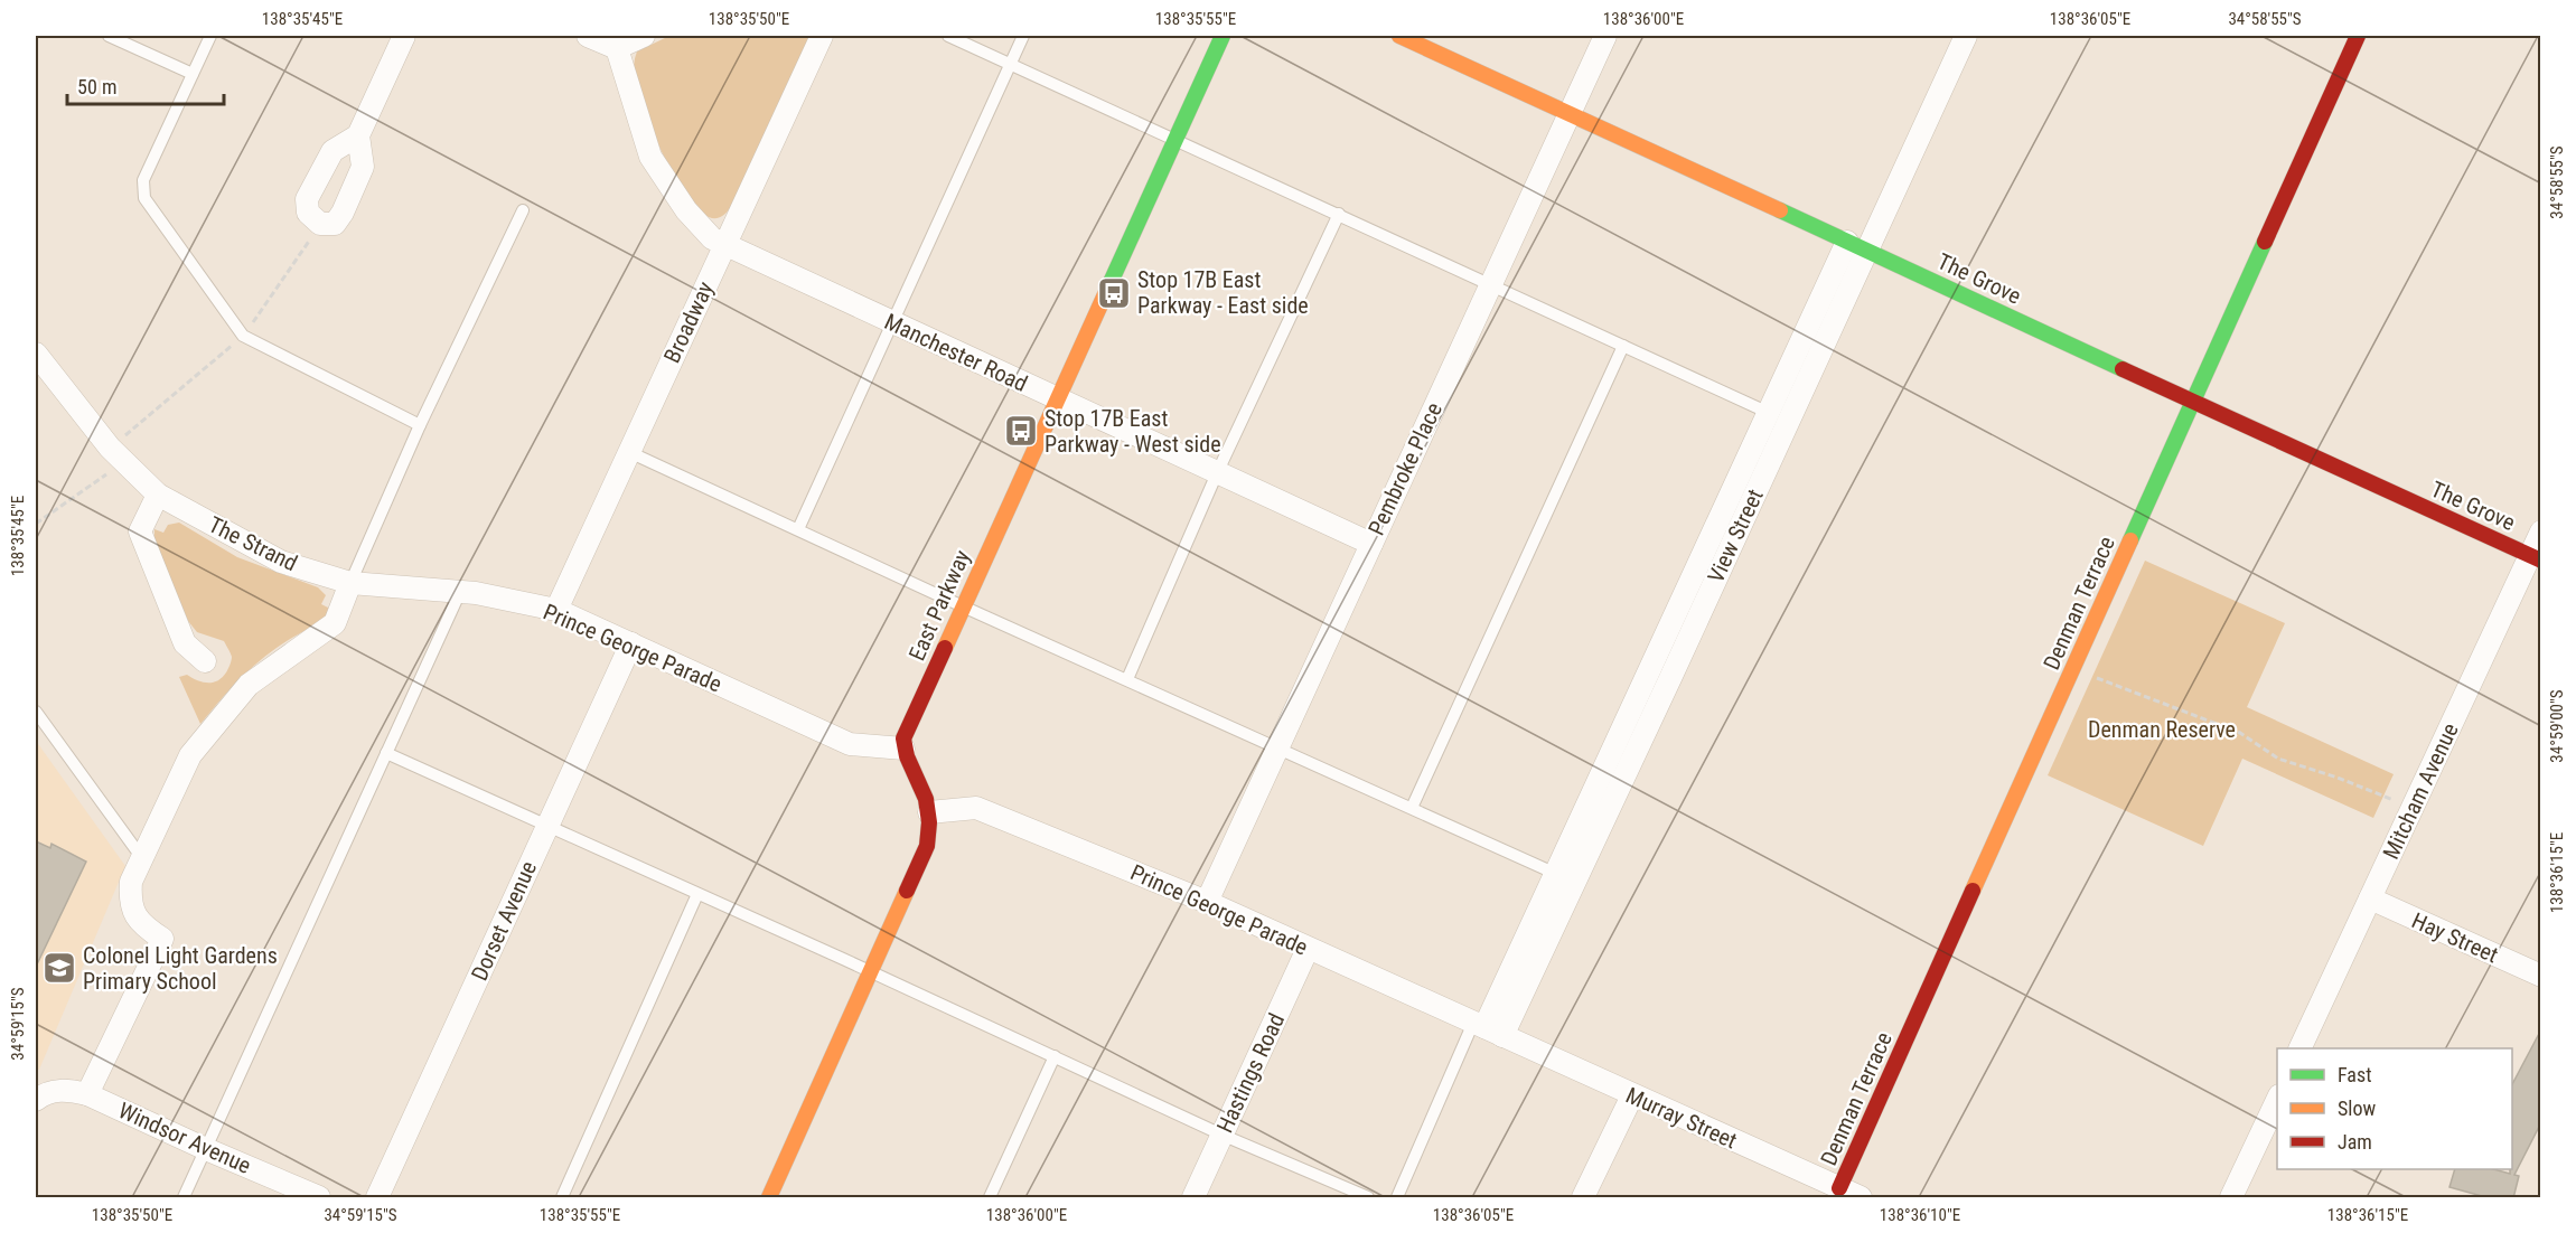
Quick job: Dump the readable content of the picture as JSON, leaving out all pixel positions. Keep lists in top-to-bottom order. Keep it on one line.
{"streets":{"street":["The Grove","Broadway","Manchester Road","Pembroke Place","View Street","The Strand","Denman Terrace","East Parkway","Prince George Parade","Mitcham Avenue","Dorset Avenue","Hay Street","Hastings Road","Murray Street","Windsor Avenue"]},"crossings":[["The Grove","Pembroke Place"],["The Grove","View Street"],["The Grove","Denman Terrace"],["The Grove","Mitcham Avenue"],["Broadway","Manchester Road"],["Broadway","Prince George Parade"],["Manchester Road","Pembroke Place"],["Manchester Road","East Parkway"],["Pembroke Place","Prince George Parade"],["View Street","Prince George Parade"],["View Street","Murray Street"],["The Strand","Prince George Parade"],["Denman Terrace","Murray Street"],["East Parkway","Prince George Parade"],["Prince George Parade","Dorset Avenue"],["Prince George Parade","Hastings Road"],["Prince George Parade","Murray Street"],["Mitcham Avenue","Hay Street"]],"parks":["Denman Reserve"],"places":{"bus stop":["Stop 17B East Parkway - East side","Stop 17B East Parkway - West side"],"school or university":["Colonel Light Gardens Primary School"]},"legend":["Fast","Slow","Jam"],"scale_bar":"50 m","coordinates":["138°35'45\"E","138°35'50\"E","138°35'55\"E","138°36'00\"E","138°36'05\"E","34°58'55\"S","34°59'00\"S","138°36'15\"E","34°59'15\"S","138°36'10\"E"]}
